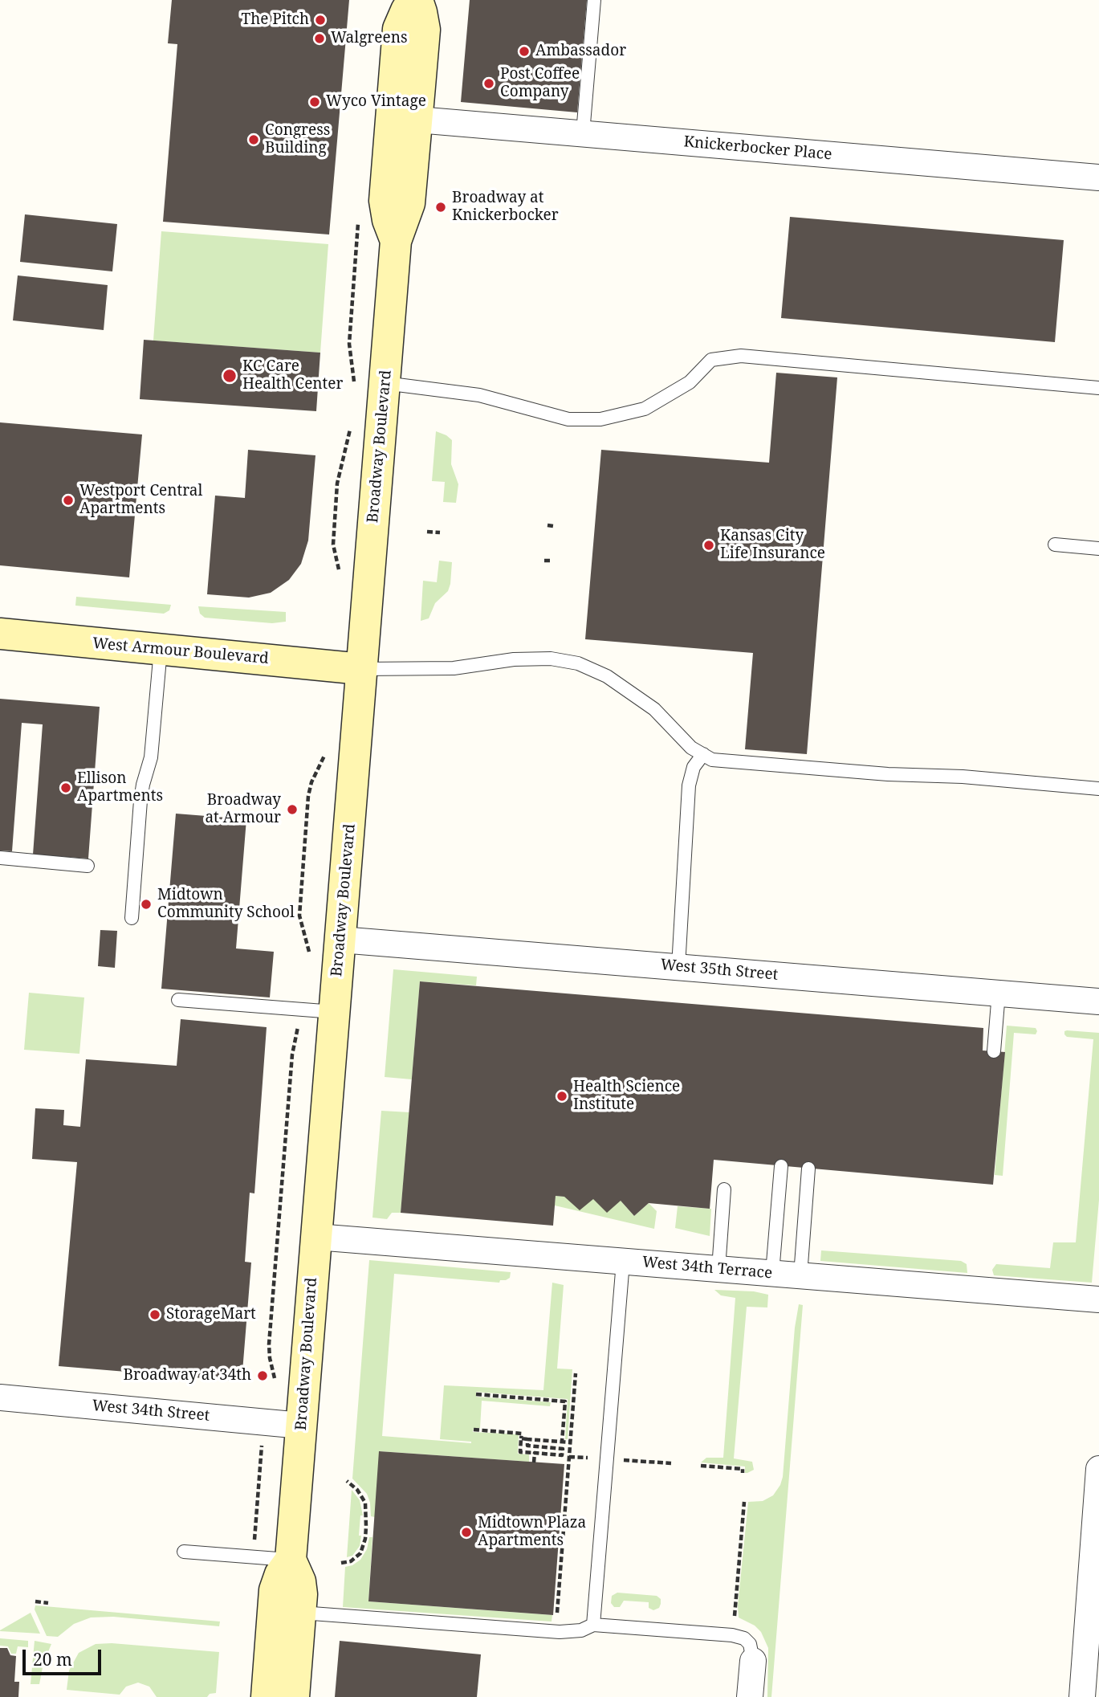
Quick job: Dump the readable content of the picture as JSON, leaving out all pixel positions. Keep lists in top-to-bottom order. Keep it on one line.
{"streets":{"main road":["Broadway Boulevard","West Armour Boulevard"],"street":["Knickerbocker Place","West 35th Street","West 34th Terrace","West 34th Street"]},"crossings":[["Knickerbocker Place","Broadway Boulevard"],["Broadway Boulevard","West Armour Boulevard"],["Broadway Boulevard","West 35th Street"],["Broadway Boulevard","West 34th Terrace"],["Broadway Boulevard","West 34th Street"]],"places":["The Pitch","Walgreens","Ambassador","Post Coffee Company","Wyco Vintage","Congress Building","Broadway at Knickerbocker","KC Care Health Center","Westport Central Apartments","Kansas City Life Insurance","Ellison Apartments","Broadway at Armour","Midtown Community School","Health Science Institute","StorageMart","Broadway at 34th","Midtown Plaza Apartments"],"scale_bar":"20 m"}
